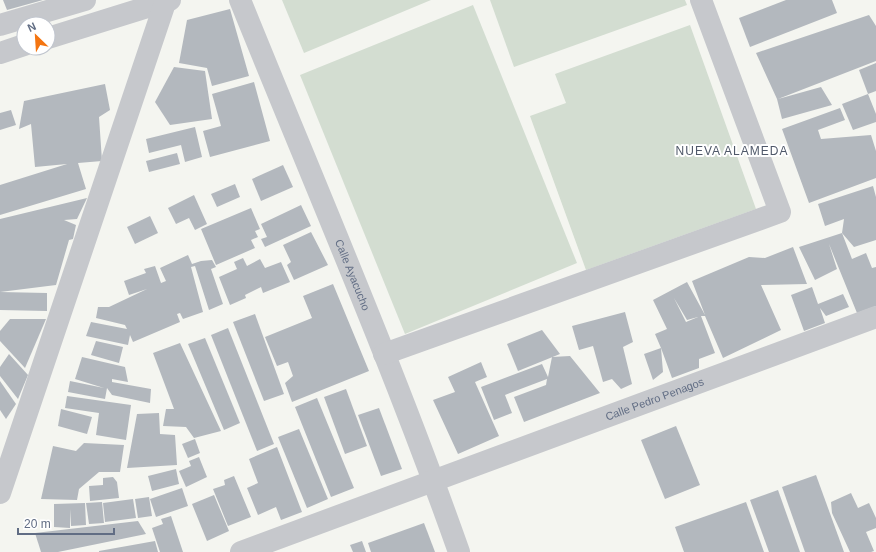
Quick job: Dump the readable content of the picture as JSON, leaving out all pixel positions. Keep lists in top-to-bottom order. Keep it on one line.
{"streets":{"street":["Calle Ayacucho","Calle Pedro Penagos"]},"crossings":[["Calle Ayacucho","Calle Pedro Penagos"]],"districts":["NUEVA ALAMEDA"],"scale_bar":"20 m","north":"top left"}
